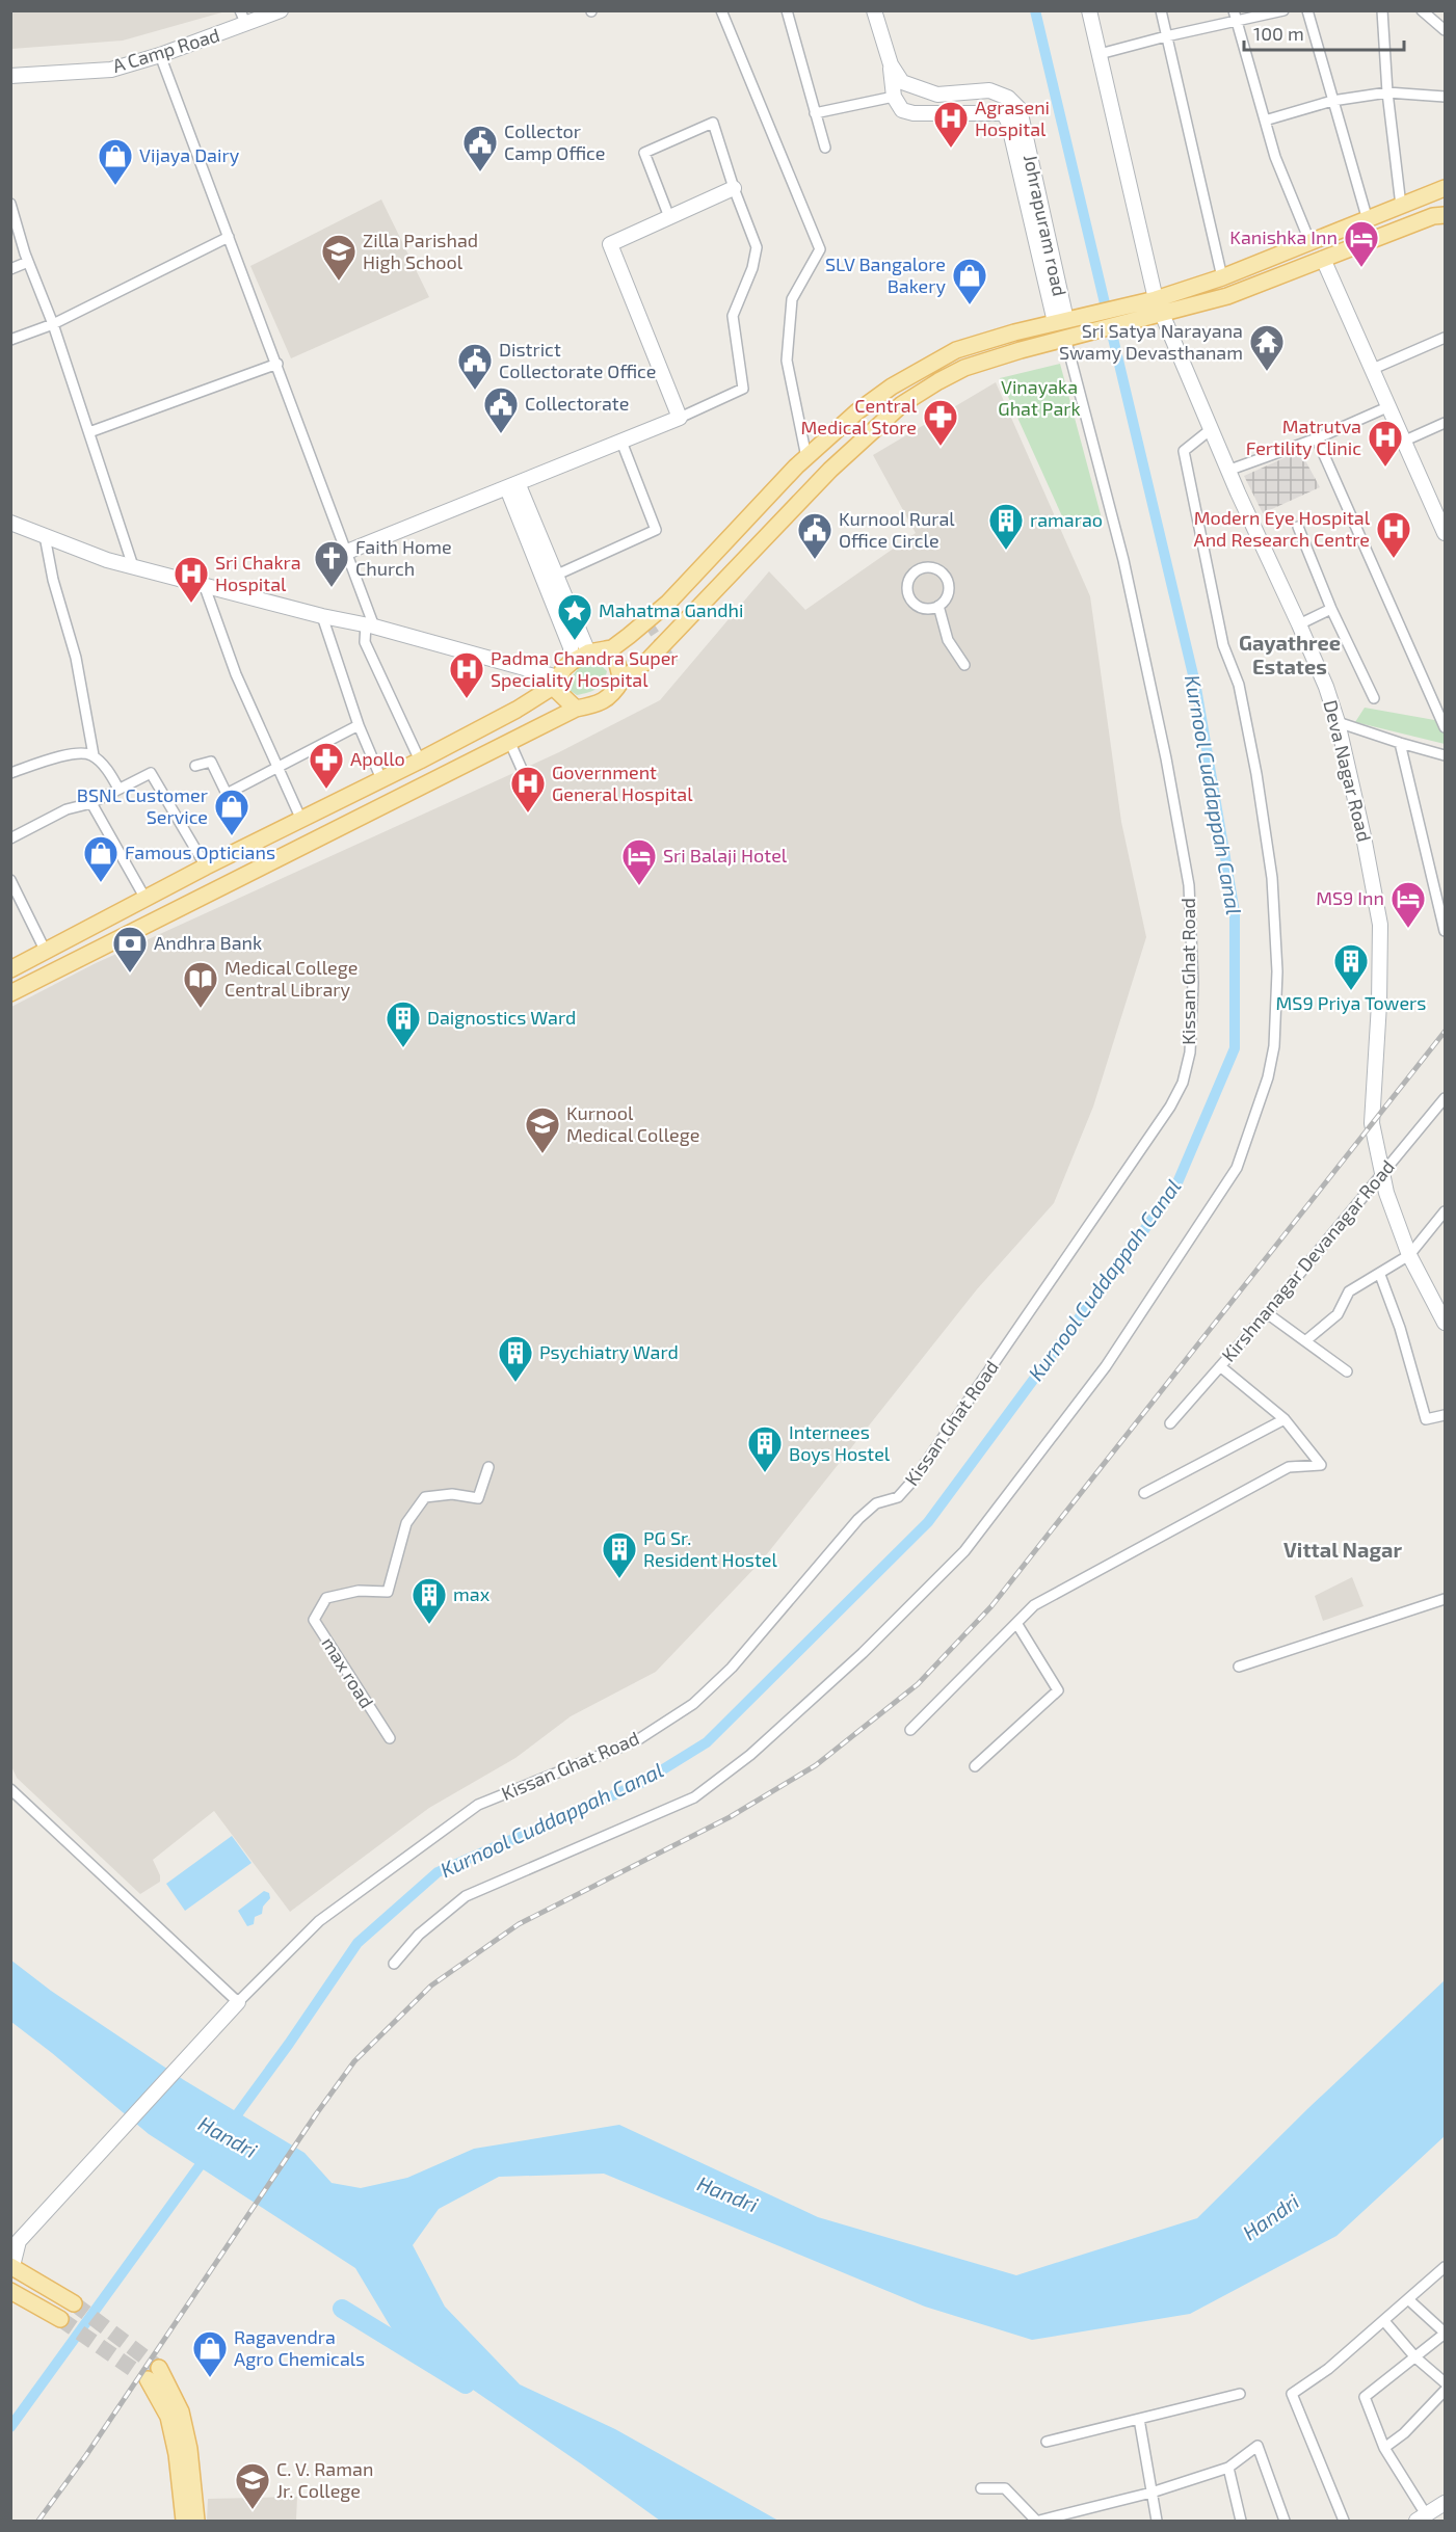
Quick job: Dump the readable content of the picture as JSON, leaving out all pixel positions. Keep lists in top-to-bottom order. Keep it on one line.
{"streets":{"street":["A Camp Road","Johrapuram road","Deva Nagar Road","Kissan Ghat Road","Kirshnanagar Devanagar Road","max road"]},"crossings":[["Deva Nagar Road","Kirshnanagar Devanagar Road"]],"districts":["Gayathree Estates","Vittal Nagar"],"water":["Kurnool Cuddappah Canal","Handri"],"parks":["Vinayaka Ghat Park"],"places":{"hospital":["Agraseni Hospital","Matrutva Fertility Clinic","Modern Eye Hospital And Research Centre","Sri Chakra Hospital","Padma Chandra Super Speciality Hospital","Government General Hospital"],"public building":["Collector Camp Office","District Collectorate Office","Collectorate","Kurnool Rural Office Circle"],"shop":["Vijaya Dairy","SLV Bangalore Bakery","BSNL Customer Service","Famous Opticians","Ragavendra Agro Chemicals"],"hotel":["Kanishka Inn","Sri Balaji Hotel","MS9 Inn"],"school or university":["Zilla Parishad High School","Kurnool Medical College","C. V. Raman Jr. College"],"temple":["Sri Satya Narayana Swamy Devasthanam"],"pharmacy":["Central Medical Store","Apollo"],"building":["ramarao","MS9 Priya Towers","Daignostics Ward","Psychiatry Ward","Internees Boys Hostel","PG Sr. Resident Hostel","max"],"church":["Faith Home Church"],"place":["Mahatma Gandhi"],"bank":["Andhra Bank"],"library":["Medical College Central Library"]},"scale_bar":"100 m"}
